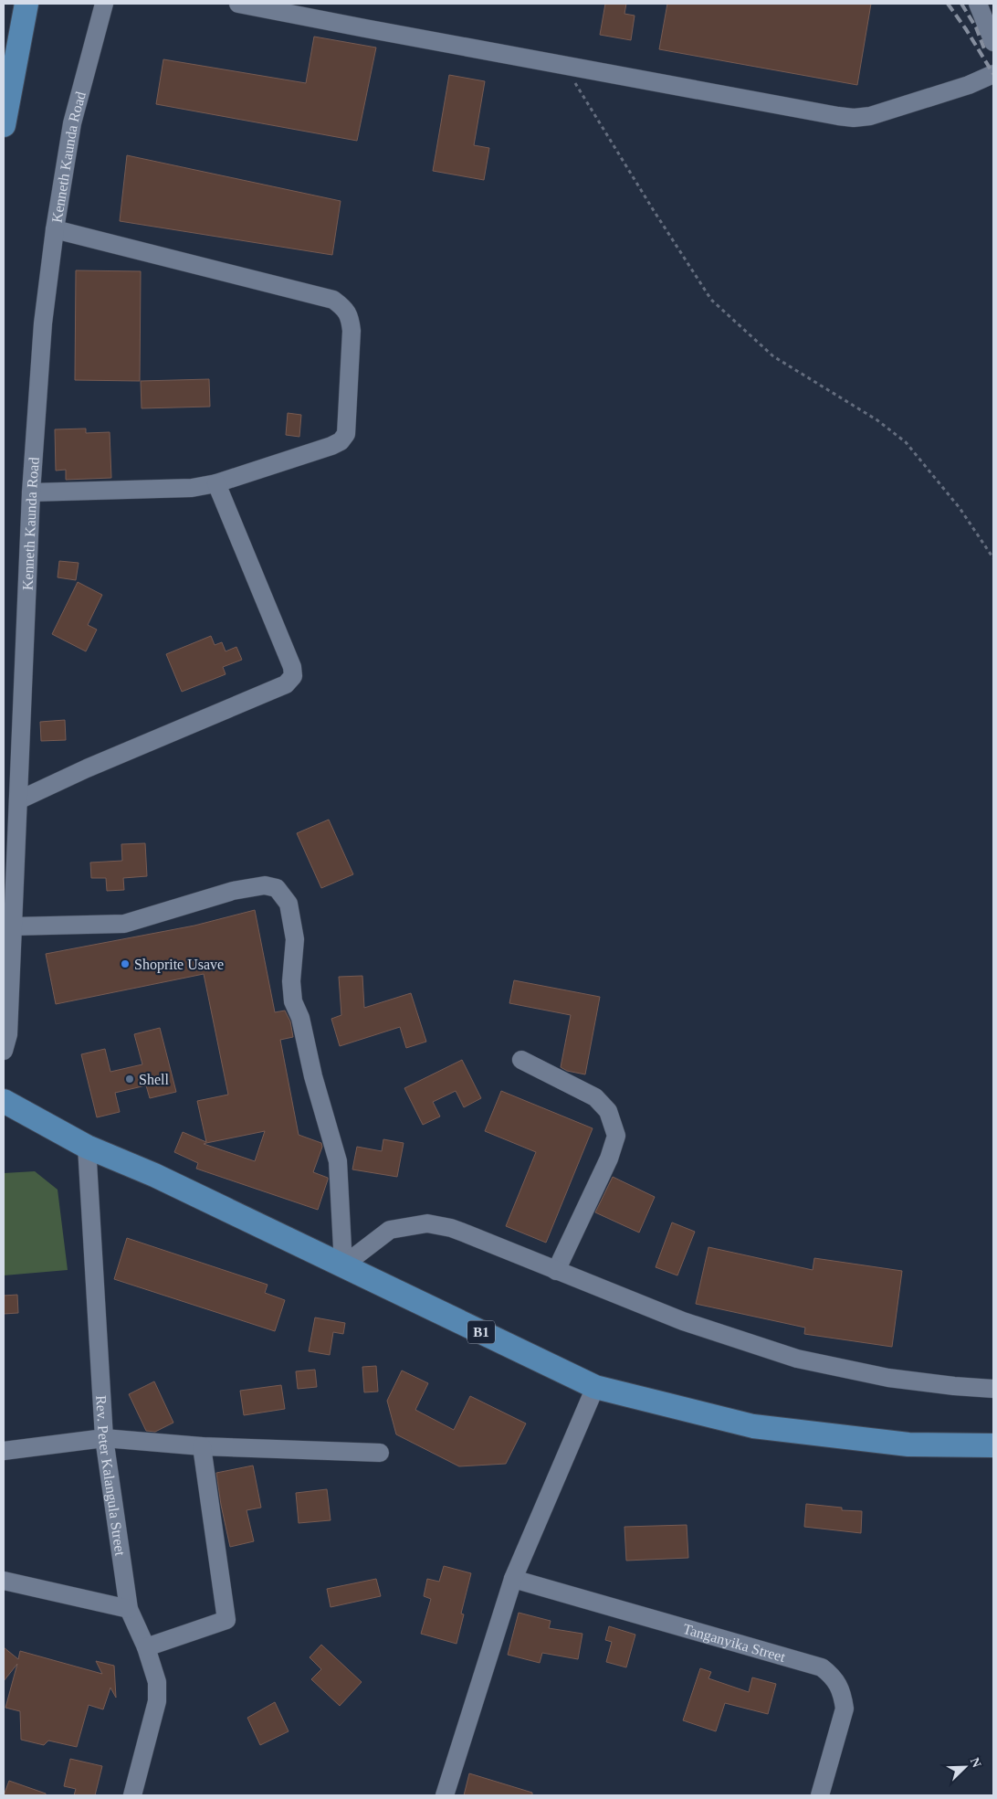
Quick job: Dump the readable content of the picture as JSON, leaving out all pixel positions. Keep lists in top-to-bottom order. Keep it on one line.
{"streets":{"main road":["B1"],"street":["Kenneth Kaunda Road","Rev. Peter Kalangula Street","Tanganyika Street"]},"crossings":[["B1","Rev. Peter Kalangula Street"]],"places":["Shoprite Usave","Shell"],"north":"top right"}
